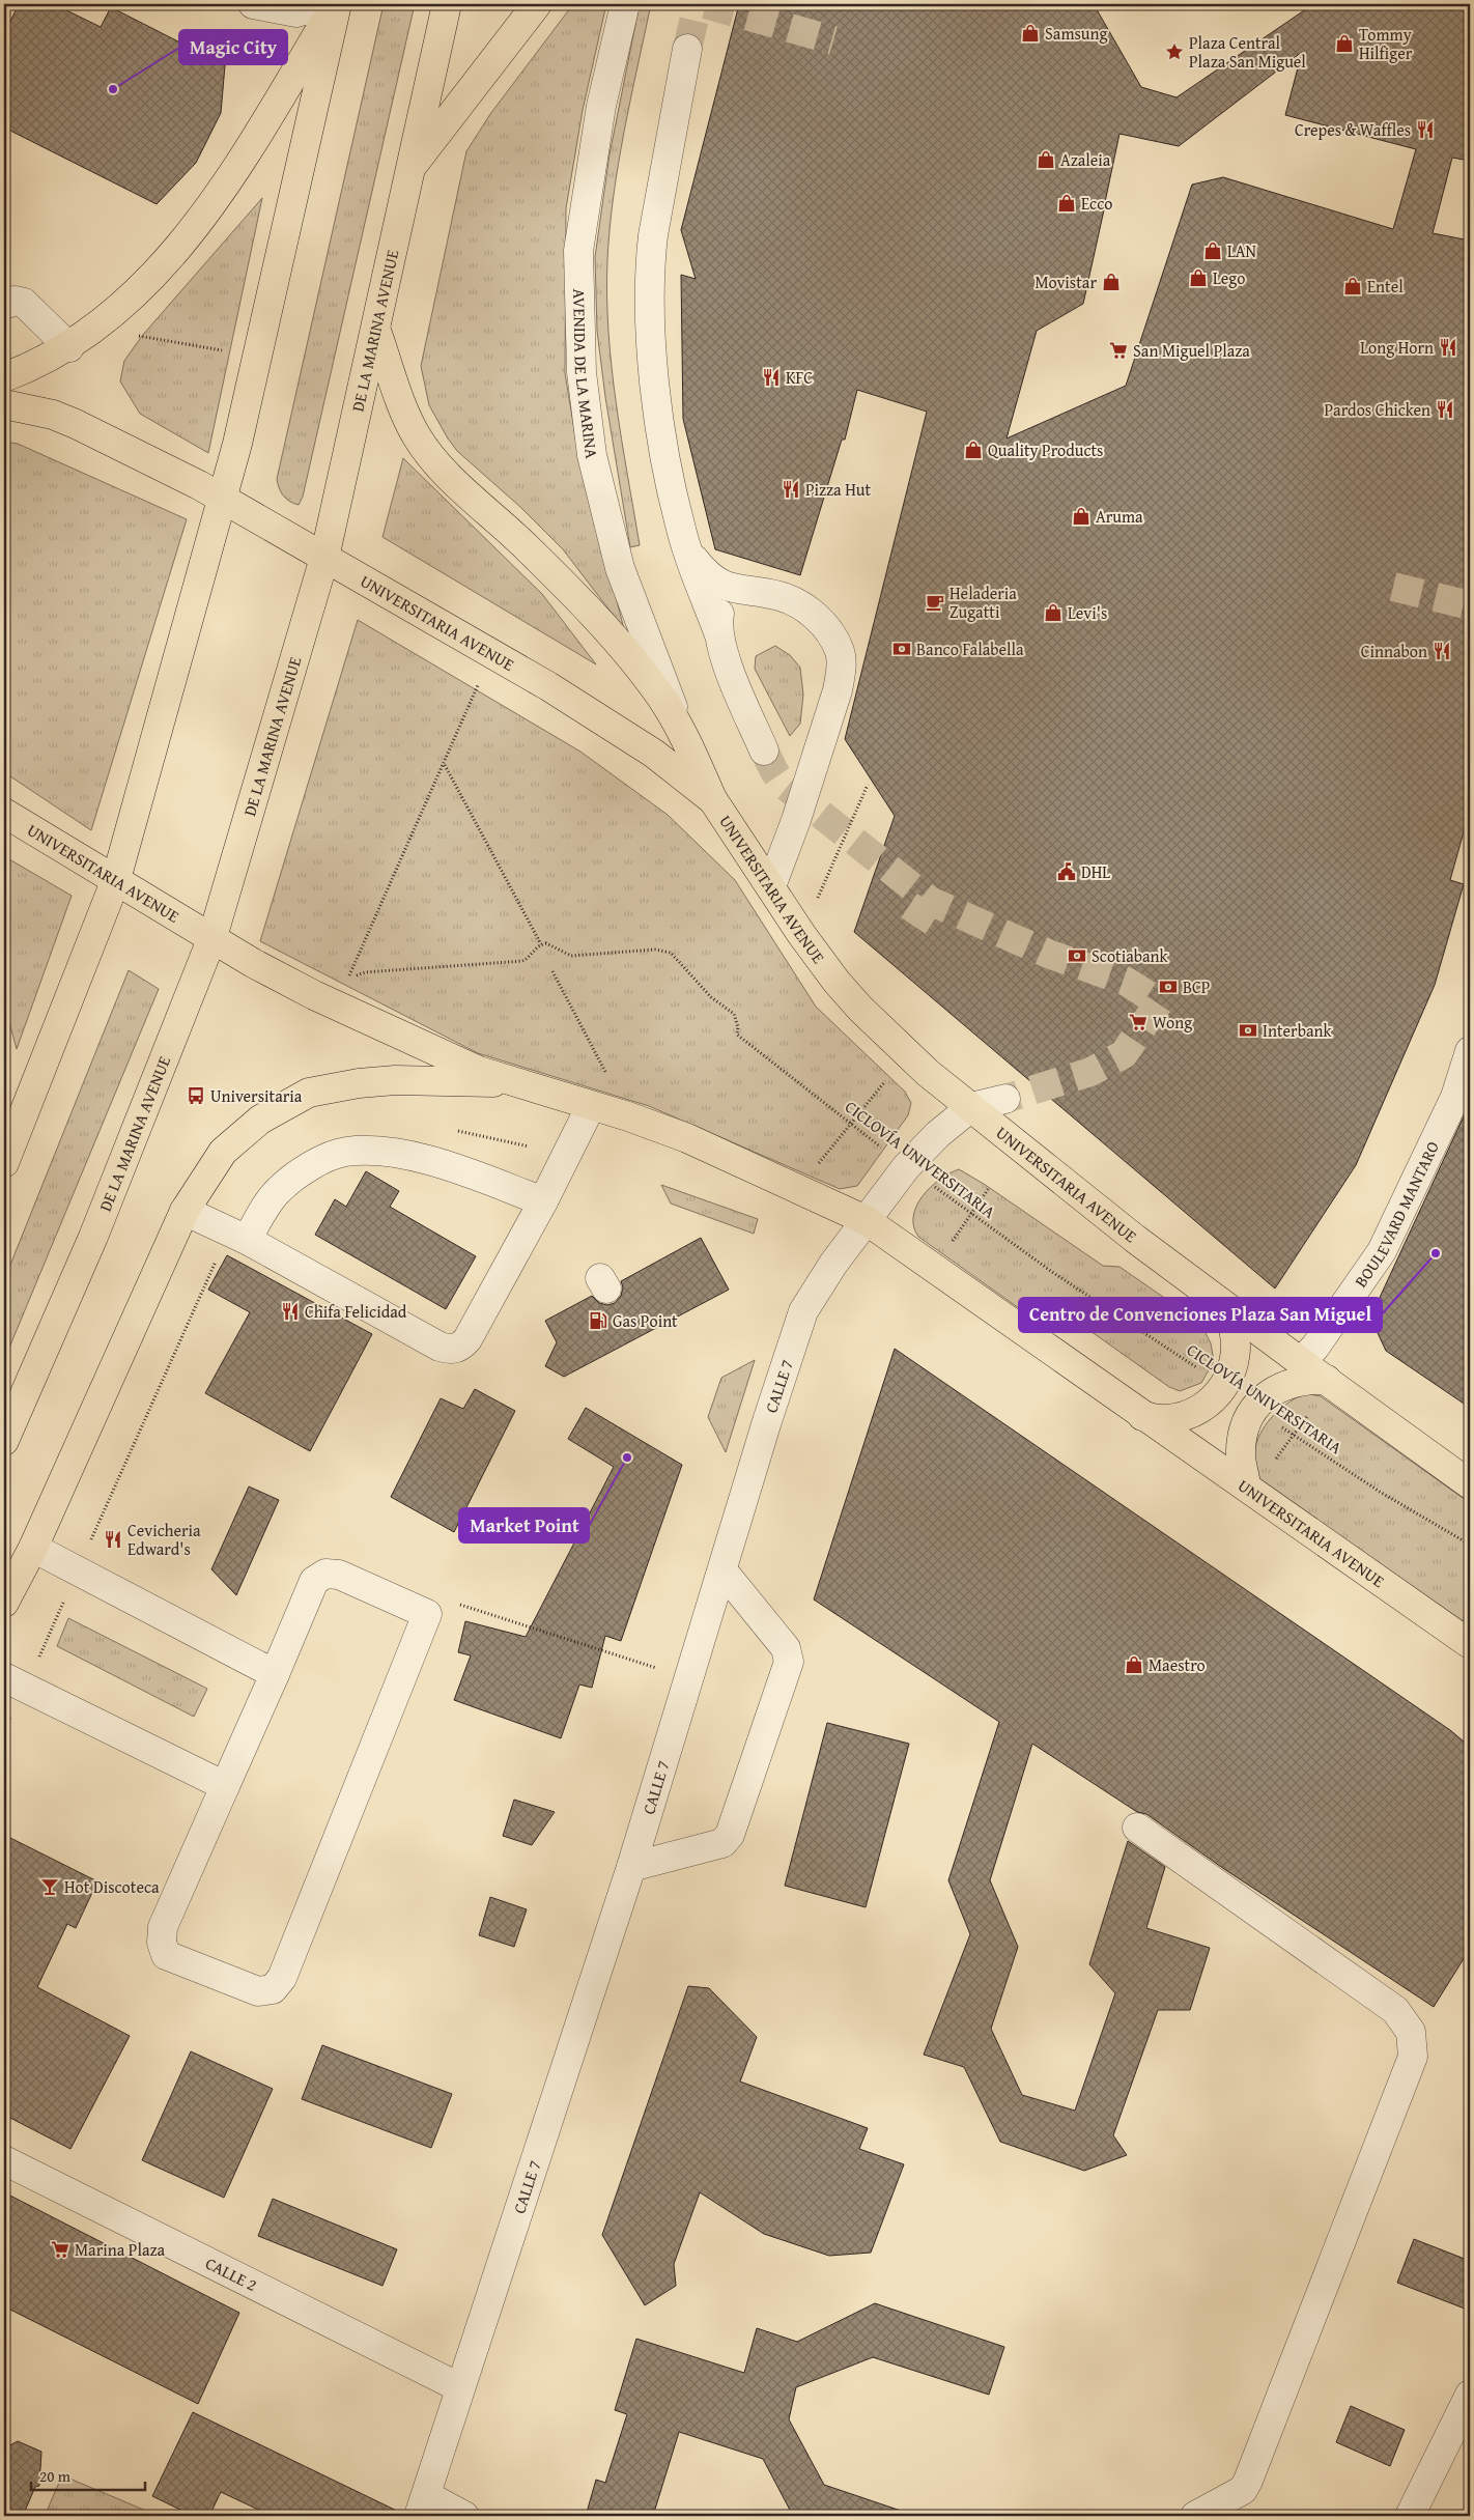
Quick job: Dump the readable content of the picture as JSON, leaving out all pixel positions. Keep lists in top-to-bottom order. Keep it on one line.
{"streets":{"main road":["DE LA MARINA AVENUE","UNIVERSITARIA AVENUE"],"street":["AVENIDA DE LA MARINA","BOULEVARD MANTARO","CALLE 7","CALLE 2"],"path":["CICLOVÍA UNIVERSITARIA"]},"crossings":[["DE LA MARINA AVENUE","UNIVERSITARIA AVENUE"],["UNIVERSITARIA AVENUE","BOULEVARD MANTARO"],["UNIVERSITARIA AVENUE","CALLE 7"],["CICLOVÍA UNIVERSITARIA","CALLE 7"],["CALLE 7","CALLE 2"]],"places":{"shop":["Samsung","Tommy Hilfiger","Azaleia","Ecco","LAN","Lego","Movistar","Entel","Quality Products","Aruma","Levi's","Maestro"],"place":["Plaza Central Plaza San Miguel"],"other":["Magic City","Centro de Convenciones Plaza San Miguel","Market Point"],"restaurant":["Crepes & Waffles","Long Horn","KFC","Pardos Chicken","Pizza Hut","Cinnabon","Chifa Felicidad","Cevicheria Edward's"],"supermarket":["San Miguel Plaza","Wong","Marina Plaza"],"cafe":["Heladeria Zugatti"],"bank":["Banco Falabella","Scotiabank","BCP","Interbank"],"public building":["DHL"],"bus stop":["Universitaria"],"fuel station":["Gas Point"],"bar":["Hot Discoteca"]},"scale_bar":"20 m"}
